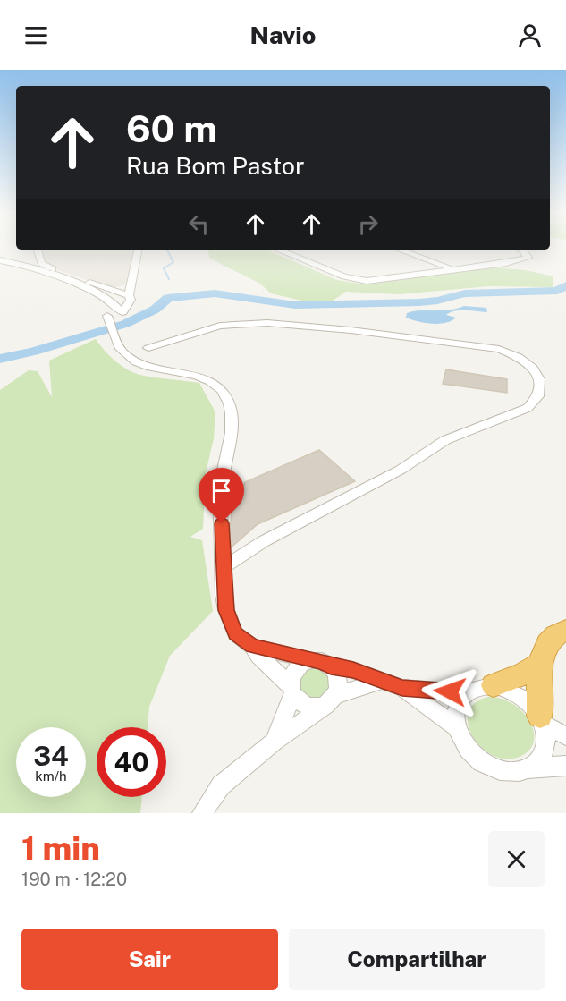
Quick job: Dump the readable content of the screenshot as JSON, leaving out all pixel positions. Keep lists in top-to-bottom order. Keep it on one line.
{"page":{"header":"Navio","turn":["60 m","Rua Bom Pastor"],"speed":"34 km/h","limit":"40","heading":["1 min","190 m · 12:20"],"buttons":["Sair","Compartilhar"]}}
